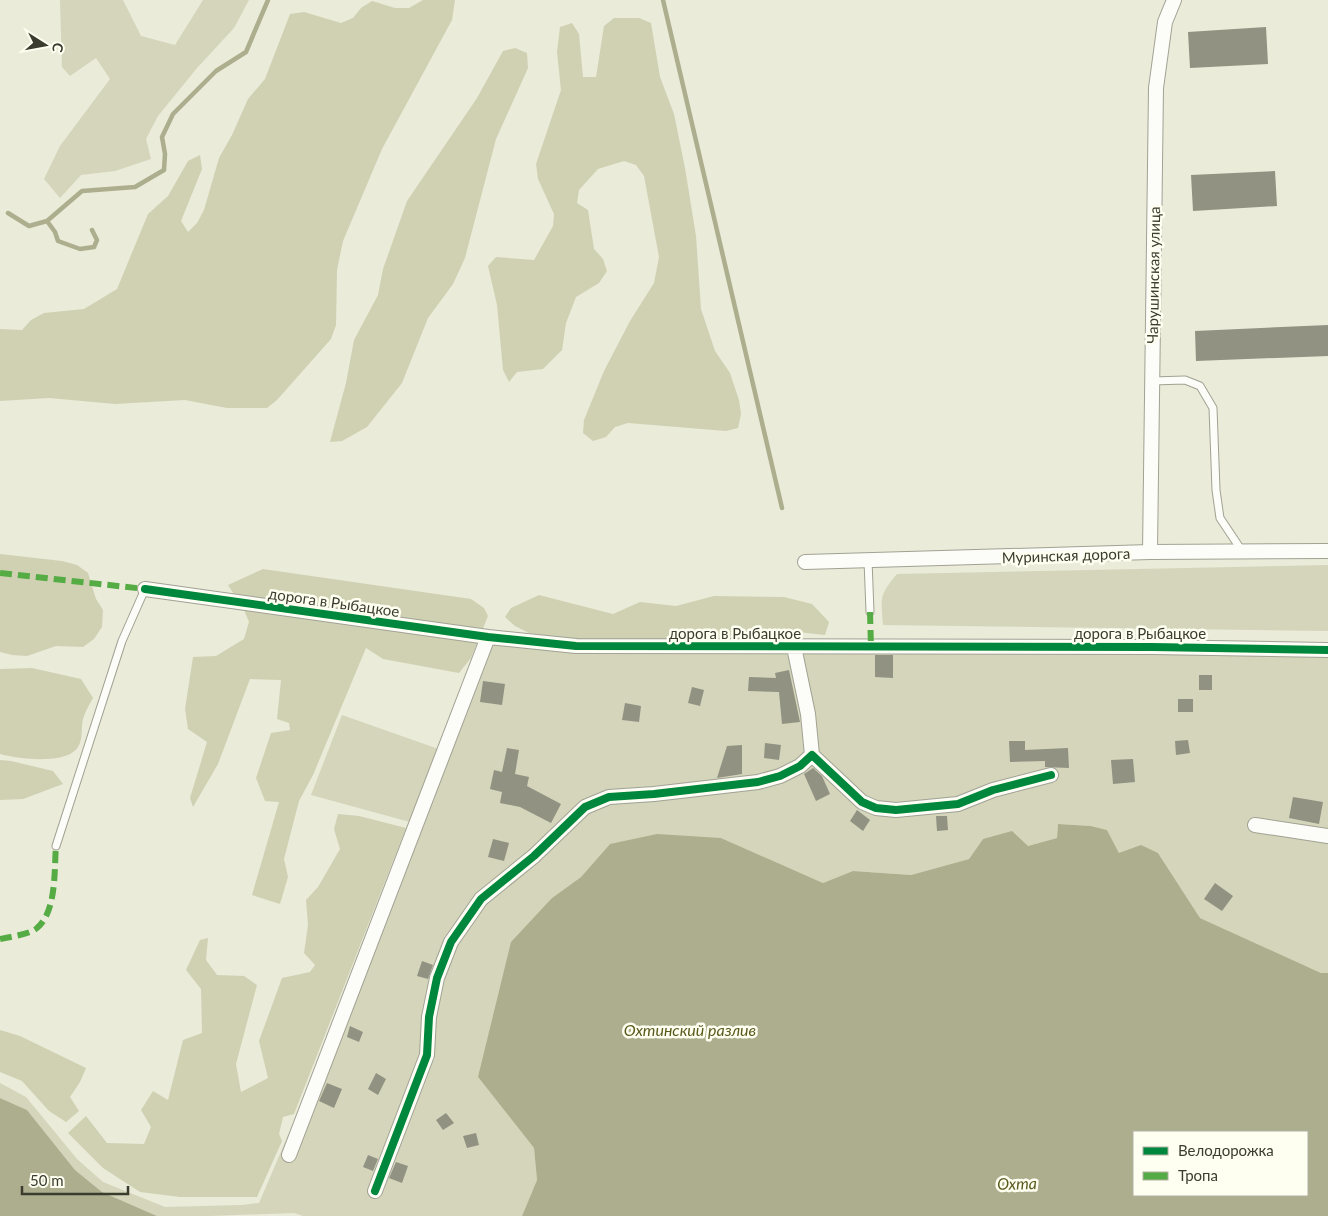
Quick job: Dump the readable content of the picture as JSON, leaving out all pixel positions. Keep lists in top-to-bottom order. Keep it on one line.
{"streets":{"street":["Чарушинская улица","Муринская дорога","дорога в Рыбацкое"]},"crossings":[["Чарушинская улица","Муринская дорога"]],"water":["Охтинский разлив","Охта"],"legend":["Велодорожка","Тропа"],"scale_bar":"50 m","north":"right"}
